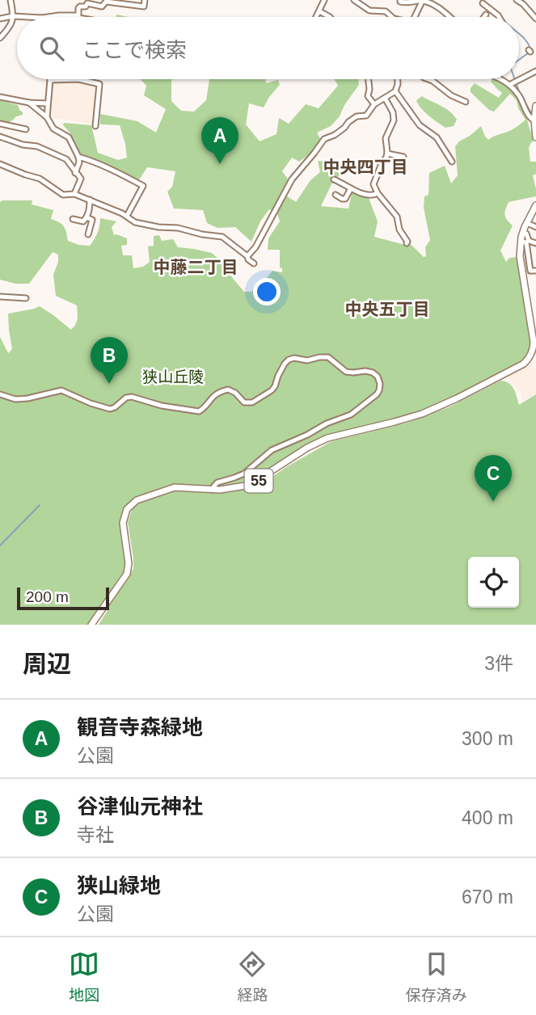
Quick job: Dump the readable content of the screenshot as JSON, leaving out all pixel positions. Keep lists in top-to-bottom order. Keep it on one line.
{"streets":{"main road":["55"]},"districts":["中央四丁目","中藤二丁目","中央五丁目"],"parks":["狭山丘陵"],"scale_bar":"200 m","page":{"search":"ここで検索","pins":["A","B","C"],"scale":"200 m","heading":["周辺","3件"],"list":[{"mark":"A","name":"観音寺森緑地","note":"公園","value":"300 m"},{"mark":"B","name":"谷津仙元神社","note":"寺社","value":"400 m"},{"mark":"C","name":"狭山緑地","note":"公園","value":"670 m"}],"nav":["地図","経路","保存済み"]}}
